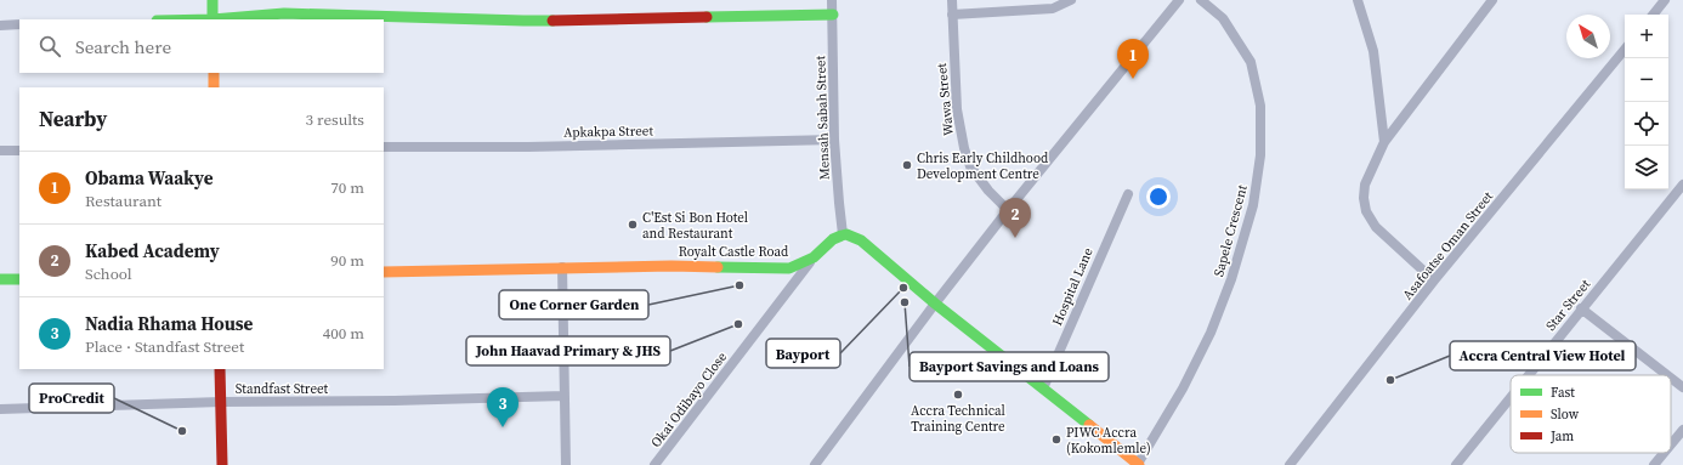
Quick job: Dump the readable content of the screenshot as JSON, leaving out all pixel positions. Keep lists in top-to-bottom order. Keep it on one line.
{"streets":{"street":["Wawa Street","Mensah Sabah Street","Apkakpa Street","Sapele Crescent","Asafoatse Oman Street","Royalt Castle Road","Hospital Lane","Star Street","Standfast Street","Okai Odibayo Close"]},"crossings":[["Mensah Sabah Street","Apkakpa Street"],["Mensah Sabah Street","Royalt Castle Road"],["Royalt Castle Road","Okai Odibayo Close"]],"places":["Chris Early Childhood Development Centre","C'Est Si Bon Hotel and Restaurant","One Corner Garden","Bayport","Bayport Savings and Loans","John Haavad Primary & JHS","Accra Central View Hotel","Accra Technical Training Centre","ProCredit","PIWC Accra (Kokomlemle)"],"legend":["Fast","Slow","Jam"],"north":"top left","page":{"map_buttons":["+","−"],"search":"Search here","pins":["1","2","3"],"heading":["Nearby","3 results"],"list":[{"mark":"1","name":"Obama Waakye","note":"Restaurant","value":"70 m"},{"mark":"2","name":"Kabed Academy","note":"School","value":"90 m"},{"mark":"3","name":"Nadia Rhama House","note":"Place · Standfast Street","value":"400 m"}]}}
